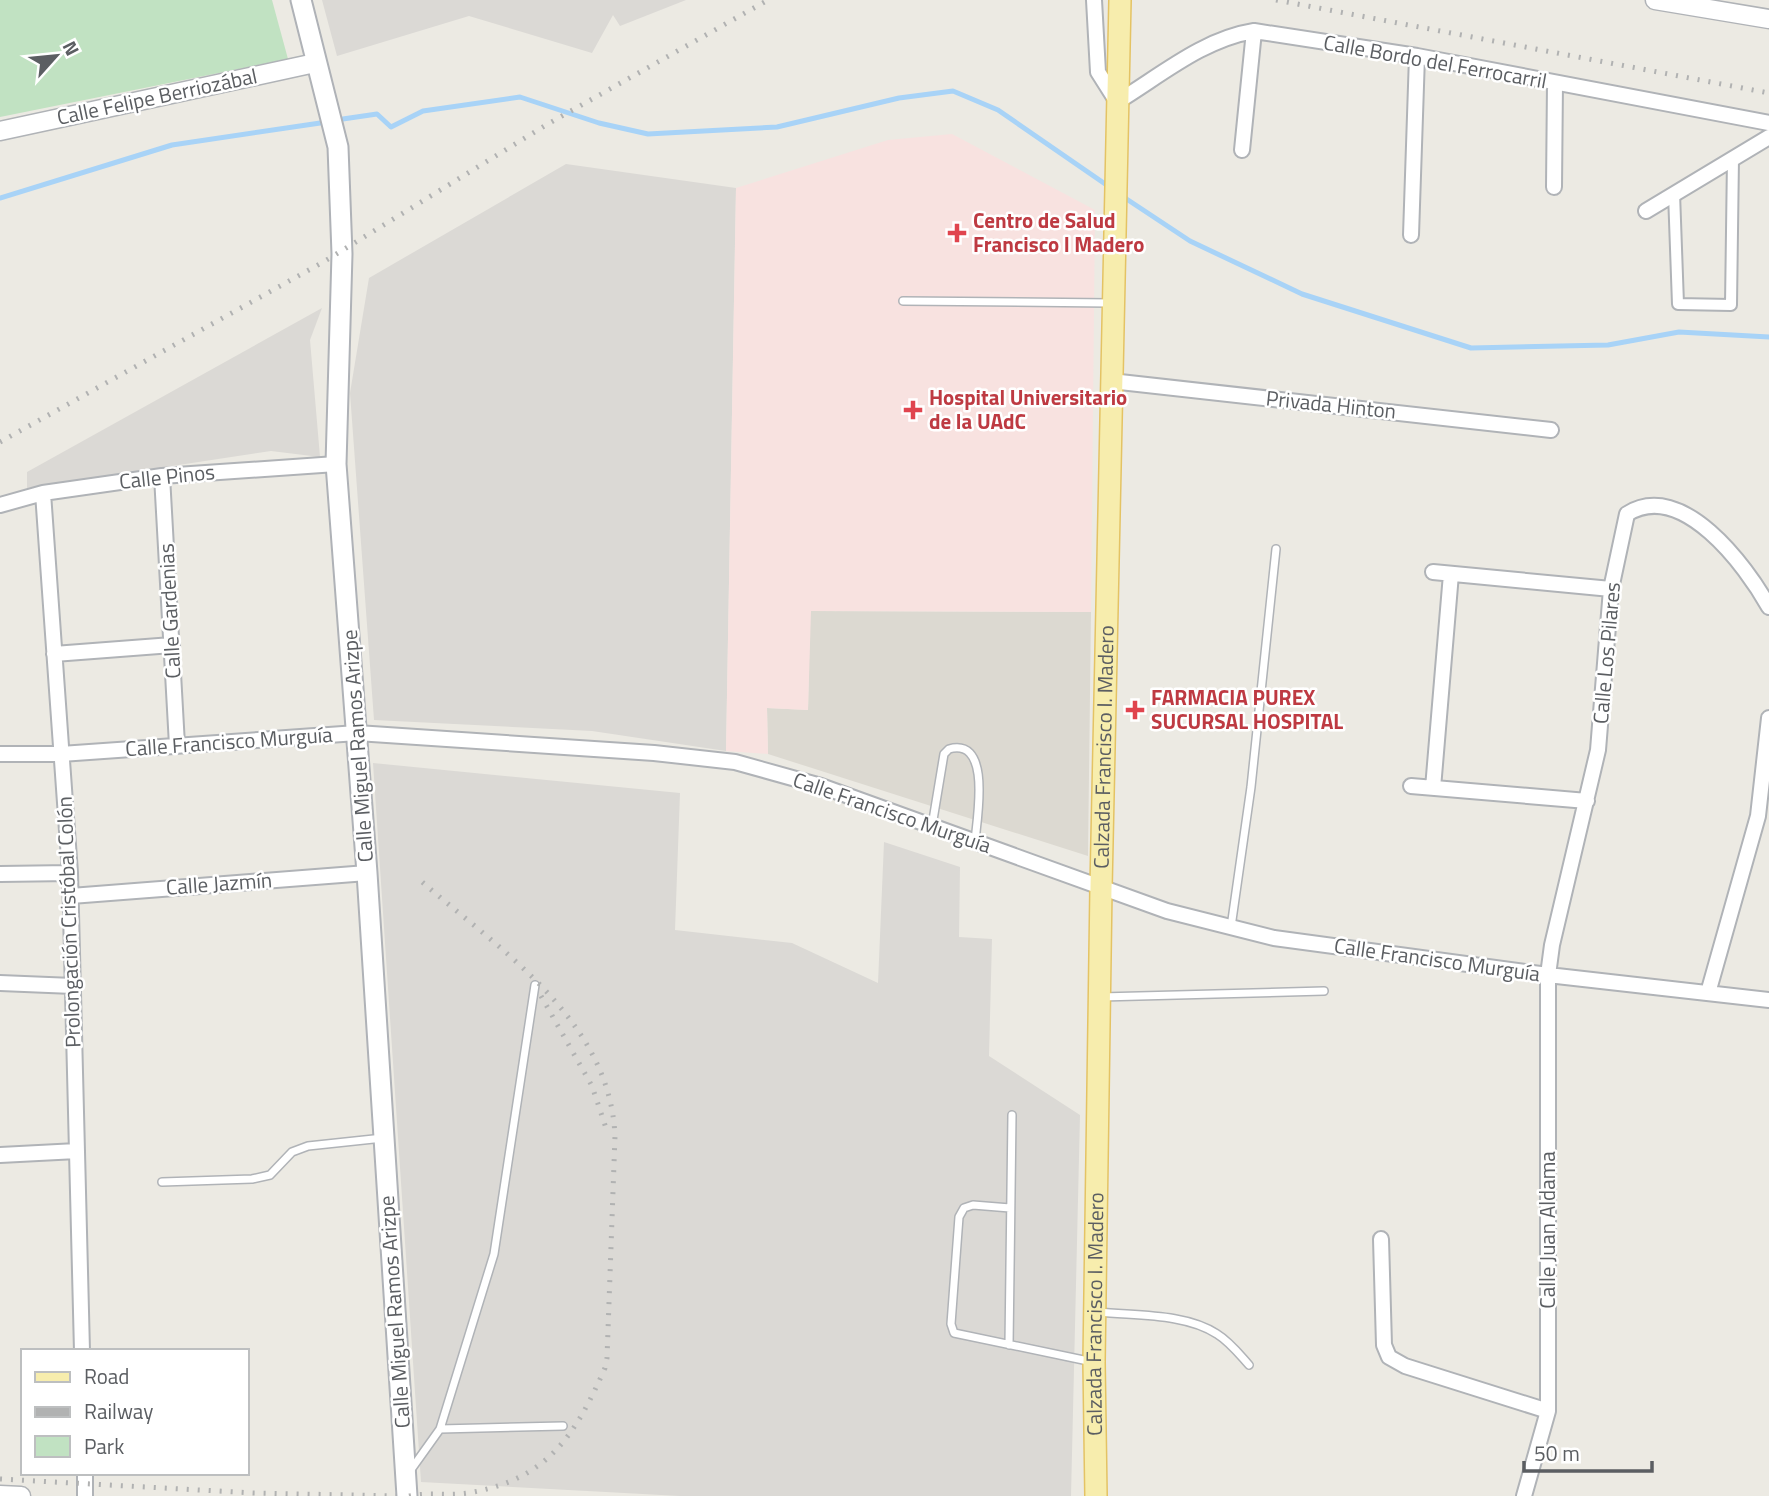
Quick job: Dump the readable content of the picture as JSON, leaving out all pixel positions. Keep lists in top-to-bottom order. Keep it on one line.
{"streets":{"main road":["Calle Miguel Ramos Arizpe","Calzada Francisco I. Madero"],"street":["Calle Bordo del Ferrocarril","Calle Felipe Berriozábal","Privada Hinton","Calle Pinos","Calle Gardenias","Calle Los Pilares","Calle Francisco Murguía","Calle Jazmín","Prolongación Cristóbal Colón","Calle Juan Aldama"]},"crossings":[["Calle Bordo del Ferrocarril","Calzada Francisco I. Madero"],["Calle Felipe Berriozábal","Calle Miguel Ramos Arizpe"],["Privada Hinton","Calzada Francisco I. Madero"],["Calle Pinos","Calle Gardenias"],["Calle Pinos","Calle Miguel Ramos Arizpe"],["Calle Pinos","Prolongación Cristóbal Colón"],["Calle Gardenias","Calle Francisco Murguía"],["Calle Los Pilares","Calle Francisco Murguía"],["Calle Los Pilares","Calle Juan Aldama"],["Calle Francisco Murguía","Calle Miguel Ramos Arizpe"],["Calle Francisco Murguía","Calzada Francisco I. Madero"],["Calle Francisco Murguía","Prolongación Cristóbal Colón"],["Calle Francisco Murguía","Calle Juan Aldama"],["Calle Miguel Ramos Arizpe","Calle Jazmín"],["Calle Jazmín","Prolongación Cristóbal Colón"]],"places":{"health":["Centro de Salud Francisco I Madero","Hospital Universitario de la UAdC","FARMACIA PUREX SUCURSAL HOSPITAL"]},"legend":["Road","Railway","Park"],"scale_bar":"50 m","north":"top right"}
